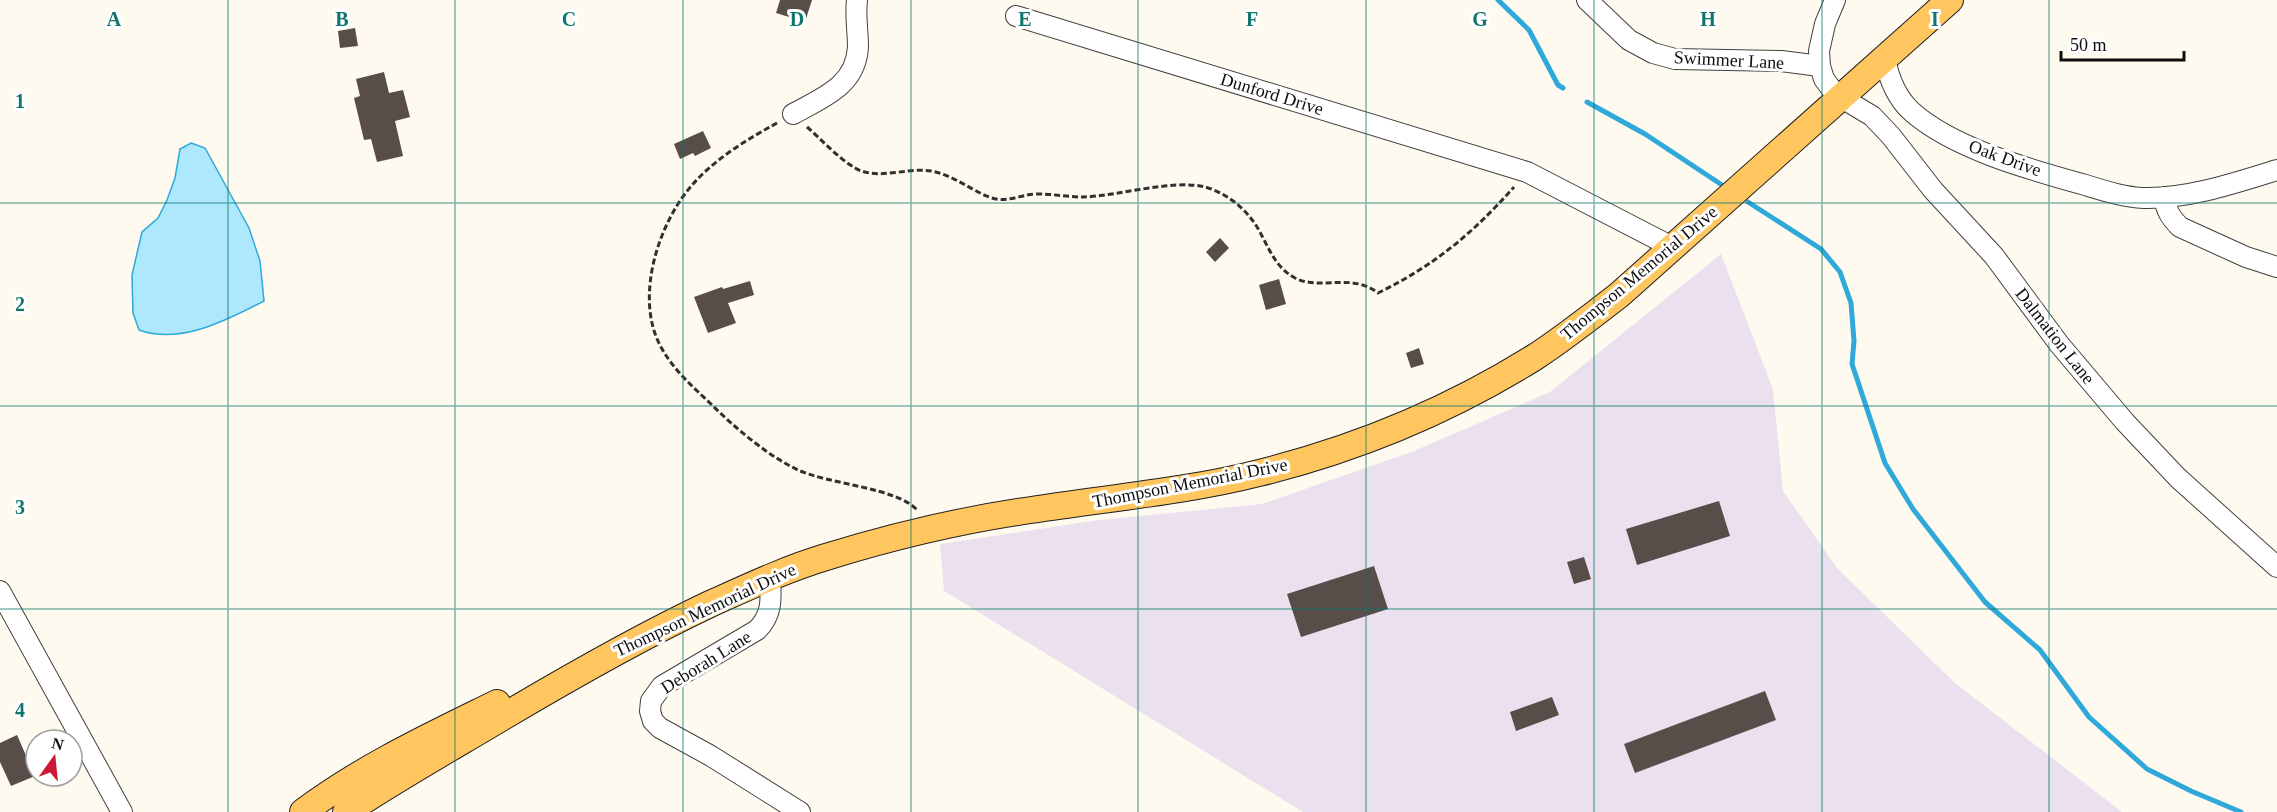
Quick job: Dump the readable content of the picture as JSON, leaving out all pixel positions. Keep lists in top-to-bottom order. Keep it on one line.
{"streets":{"main road":["Thompson Memorial Drive"],"street":["Swimmer Lane","Dunford Drive","Oak Drive","Dalmation Lane","Deborah Lane"]},"crossings":[["Swimmer Lane","Dalmation Lane"],["Dunford Drive","Thompson Memorial Drive"],["Oak Drive","Thompson Memorial Drive"],["Thompson Memorial Drive","Dalmation Lane"],["Thompson Memorial Drive","Deborah Lane"]],"scale_bar":"50 m","north":"top","grid":{"columns":["A","B","C","D","E","F","G","H","I"],"rows":["1","2","3","4"]}}
